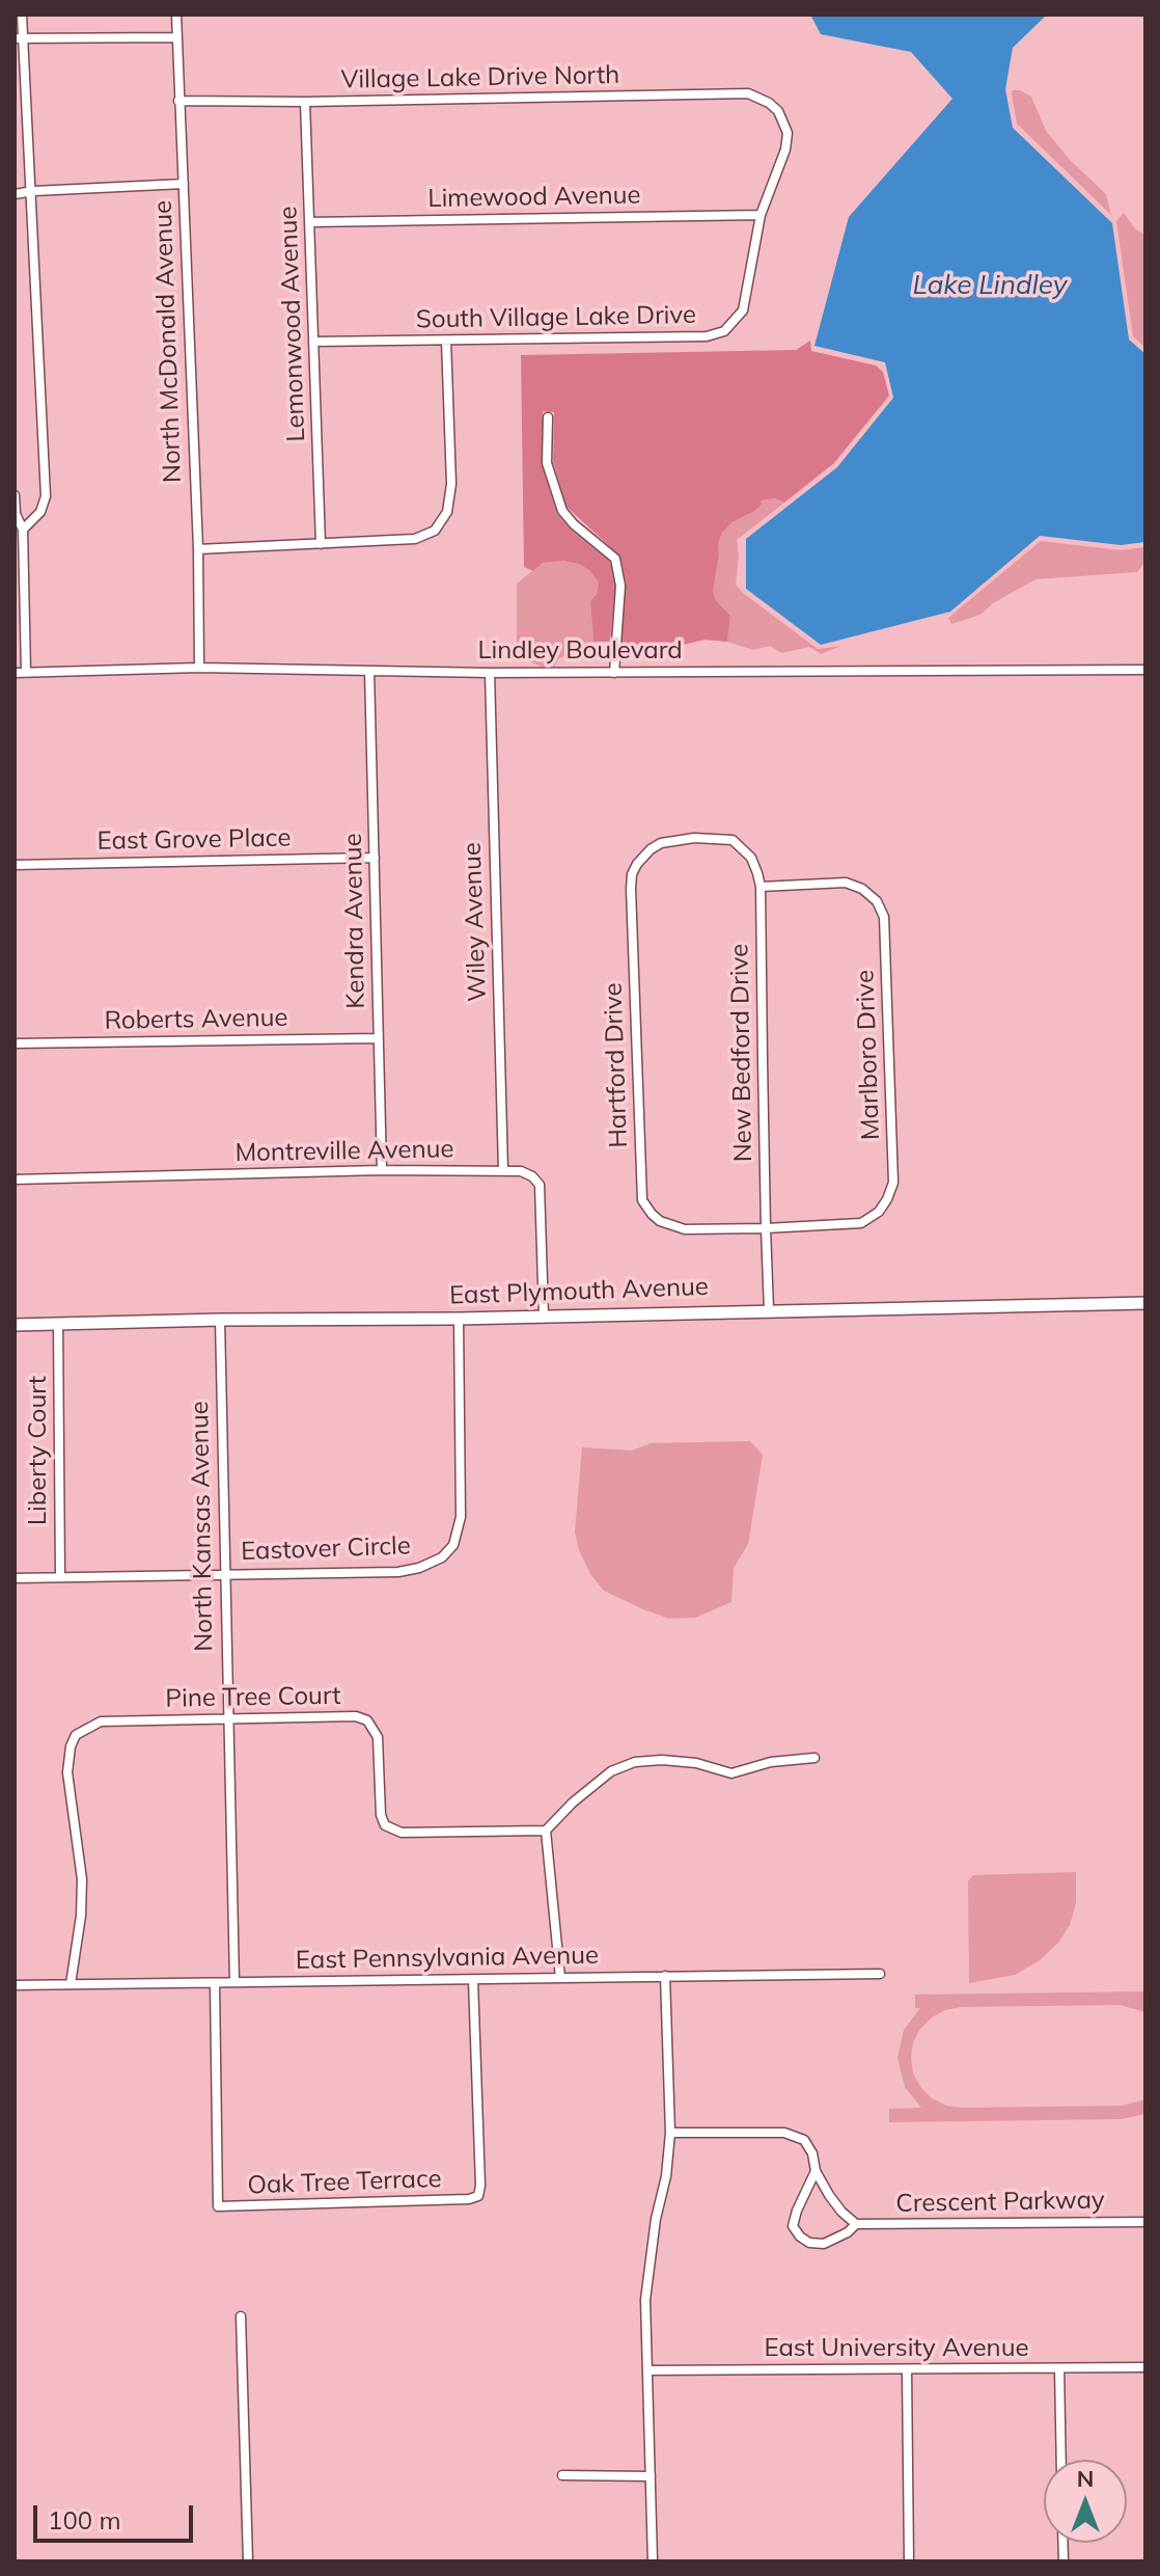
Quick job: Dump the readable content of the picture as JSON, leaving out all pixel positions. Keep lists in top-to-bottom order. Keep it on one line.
{"streets":{"main road":["East Plymouth Avenue"],"street":["Village Lake Drive North","Limewood Avenue","South Village Lake Drive","Lemonwood Avenue","North McDonald Avenue","Lindley Boulevard","East Grove Place","Kendra Avenue","Wiley Avenue","Roberts Avenue","New Bedford Drive","Marlboro Drive","Hartford Drive","Montreville Avenue","Liberty Court","North Kansas Avenue","Eastover Circle","Pine Tree Court","East Pennsylvania Avenue","Oak Tree Terrace","Crescent Parkway","East University Avenue"]},"crossings":[["Village Lake Drive North","South Village Lake Drive"],["Village Lake Drive North","Lemonwood Avenue"],["Village Lake Drive North","North McDonald Avenue"],["Limewood Avenue","South Village Lake Drive"],["Limewood Avenue","Lemonwood Avenue"],["South Village Lake Drive","Lemonwood Avenue"],["North McDonald Avenue","Lindley Boulevard"],["Lindley Boulevard","Kendra Avenue"],["Lindley Boulevard","Wiley Avenue"],["East Grove Place","Kendra Avenue"],["Kendra Avenue","Roberts Avenue"],["Kendra Avenue","Montreville Avenue"],["Wiley Avenue","Montreville Avenue"],["New Bedford Drive","Marlboro Drive"],["New Bedford Drive","Hartford Drive"],["New Bedford Drive","East Plymouth Avenue"],["Marlboro Drive","Hartford Drive"],["Montreville Avenue","East Plymouth Avenue"],["East Plymouth Avenue","Liberty Court"],["East Plymouth Avenue","North Kansas Avenue"],["East Plymouth Avenue","Eastover Circle"],["Liberty Court","Eastover Circle"],["North Kansas Avenue","Eastover Circle"],["North Kansas Avenue","Pine Tree Court"],["North Kansas Avenue","East Pennsylvania Avenue"],["Pine Tree Court","East Pennsylvania Avenue"],["East Pennsylvania Avenue","Oak Tree Terrace"]],"water":["Lake Lindley"],"scale_bar":"100 m","north":"top"}
